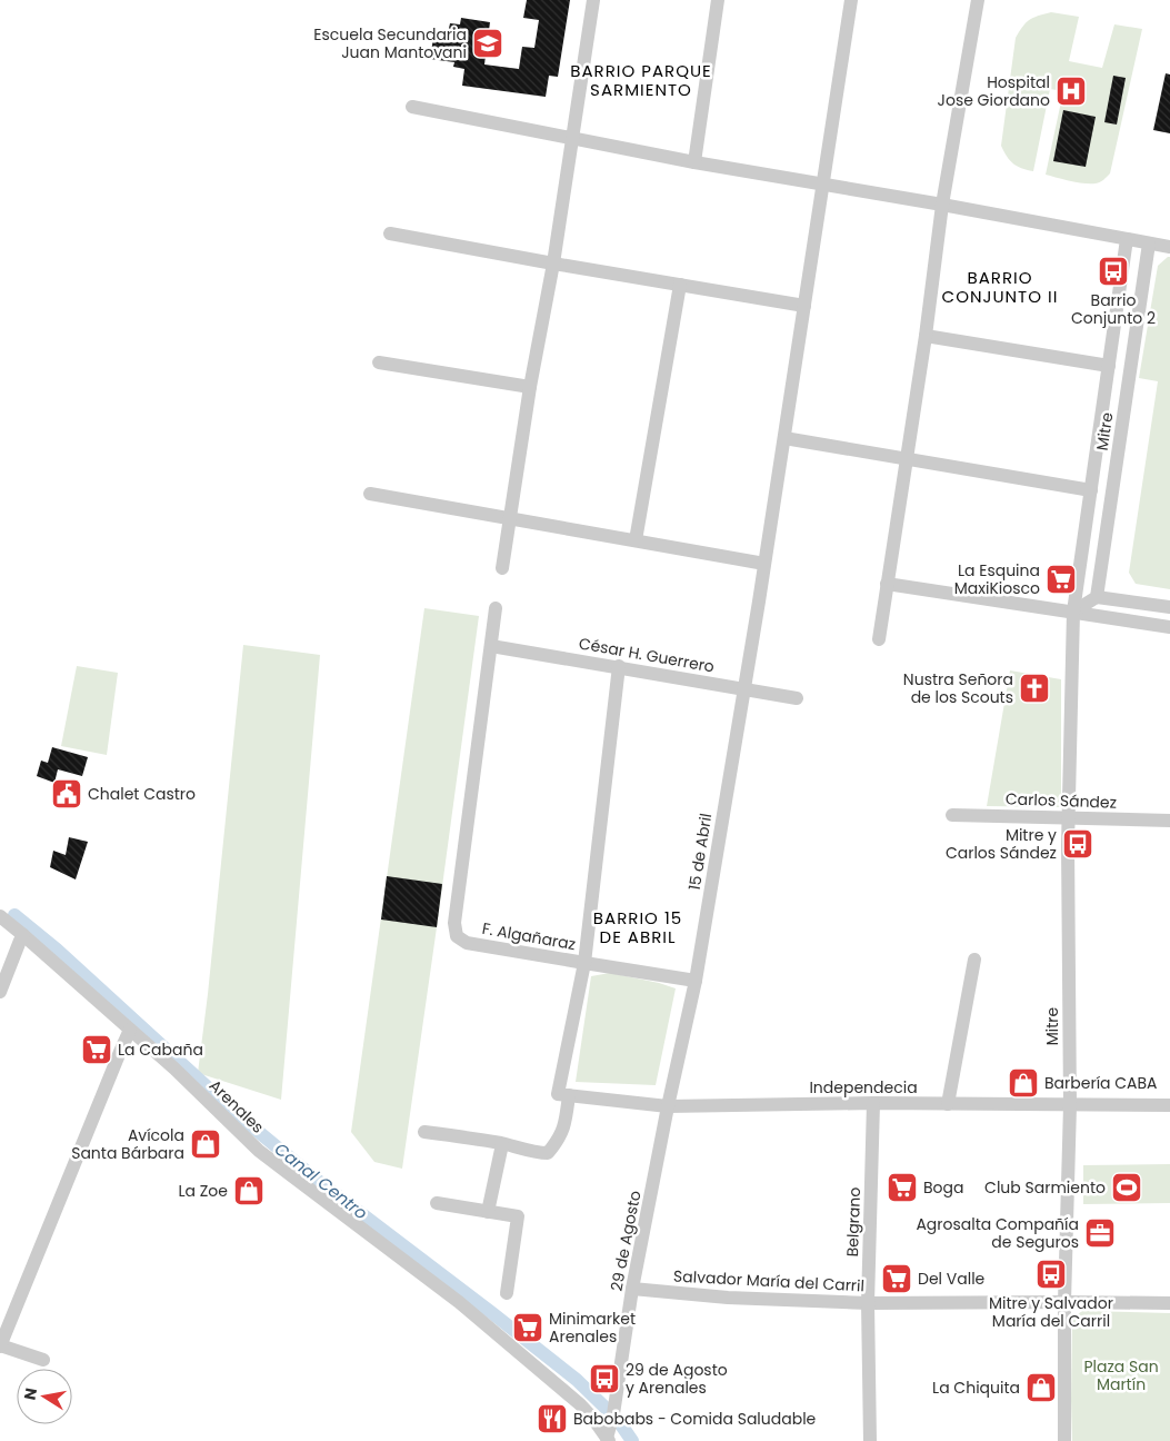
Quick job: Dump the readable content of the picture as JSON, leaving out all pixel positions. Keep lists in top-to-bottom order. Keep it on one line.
{"streets":{"street":["Mitre","César H. Guerrero","Carlos Sández","15 de Abril","F. Algañaraz","Independecia","Arenales","Belgrano","29 de Agosto","Salvador María del Carril"]},"crossings":[["Mitre","Carlos Sández"],["Mitre","Independecia"],["Mitre","Salvador María del Carril"],["César H. Guerrero","15 de Abril"],["César H. Guerrero","F. Algañaraz"],["15 de Abril","F. Algañaraz"],["15 de Abril","Independecia"],["15 de Abril","29 de Agosto"],["Independecia","Belgrano"],["Independecia","29 de Agosto"],["Arenales","29 de Agosto"],["Belgrano","Salvador María del Carril"],["29 de Agosto","Salvador María del Carril"]],"districts":["BARRIO PARQUE SARMIENTO","BARRIO CONJUNTO II","BARRIO 15 DE ABRIL"],"water":["Canal Centro"],"parks":["Plaza San Martín"],"places":{"school or university":["Escuela Secundaria Juan Mantovani"],"hospital":["Hospital Jose Giordano"],"bus stop":["Barrio Conjunto 2","Mitre y Carlos Sández","Mitre y Salvador María del Carril","29 de Agosto y Arenales"],"supermarket":["La Esquina MaxiKiosco","La Cabaña","Boga","Del Valle","Minimarket Arenales"],"church":["Nustra Señora de los Scouts"],"public building":["Chalet Castro"],"shop":["Barbería CABA","Avícola Santa Bárbara","La Zoe","La Chiquita"],"sports":["Club Sarmiento"],"office":["Agrosalta Compañía de Seguros"],"restaurant":["Babobabs - Comida Saludable"]},"north":"left"}
